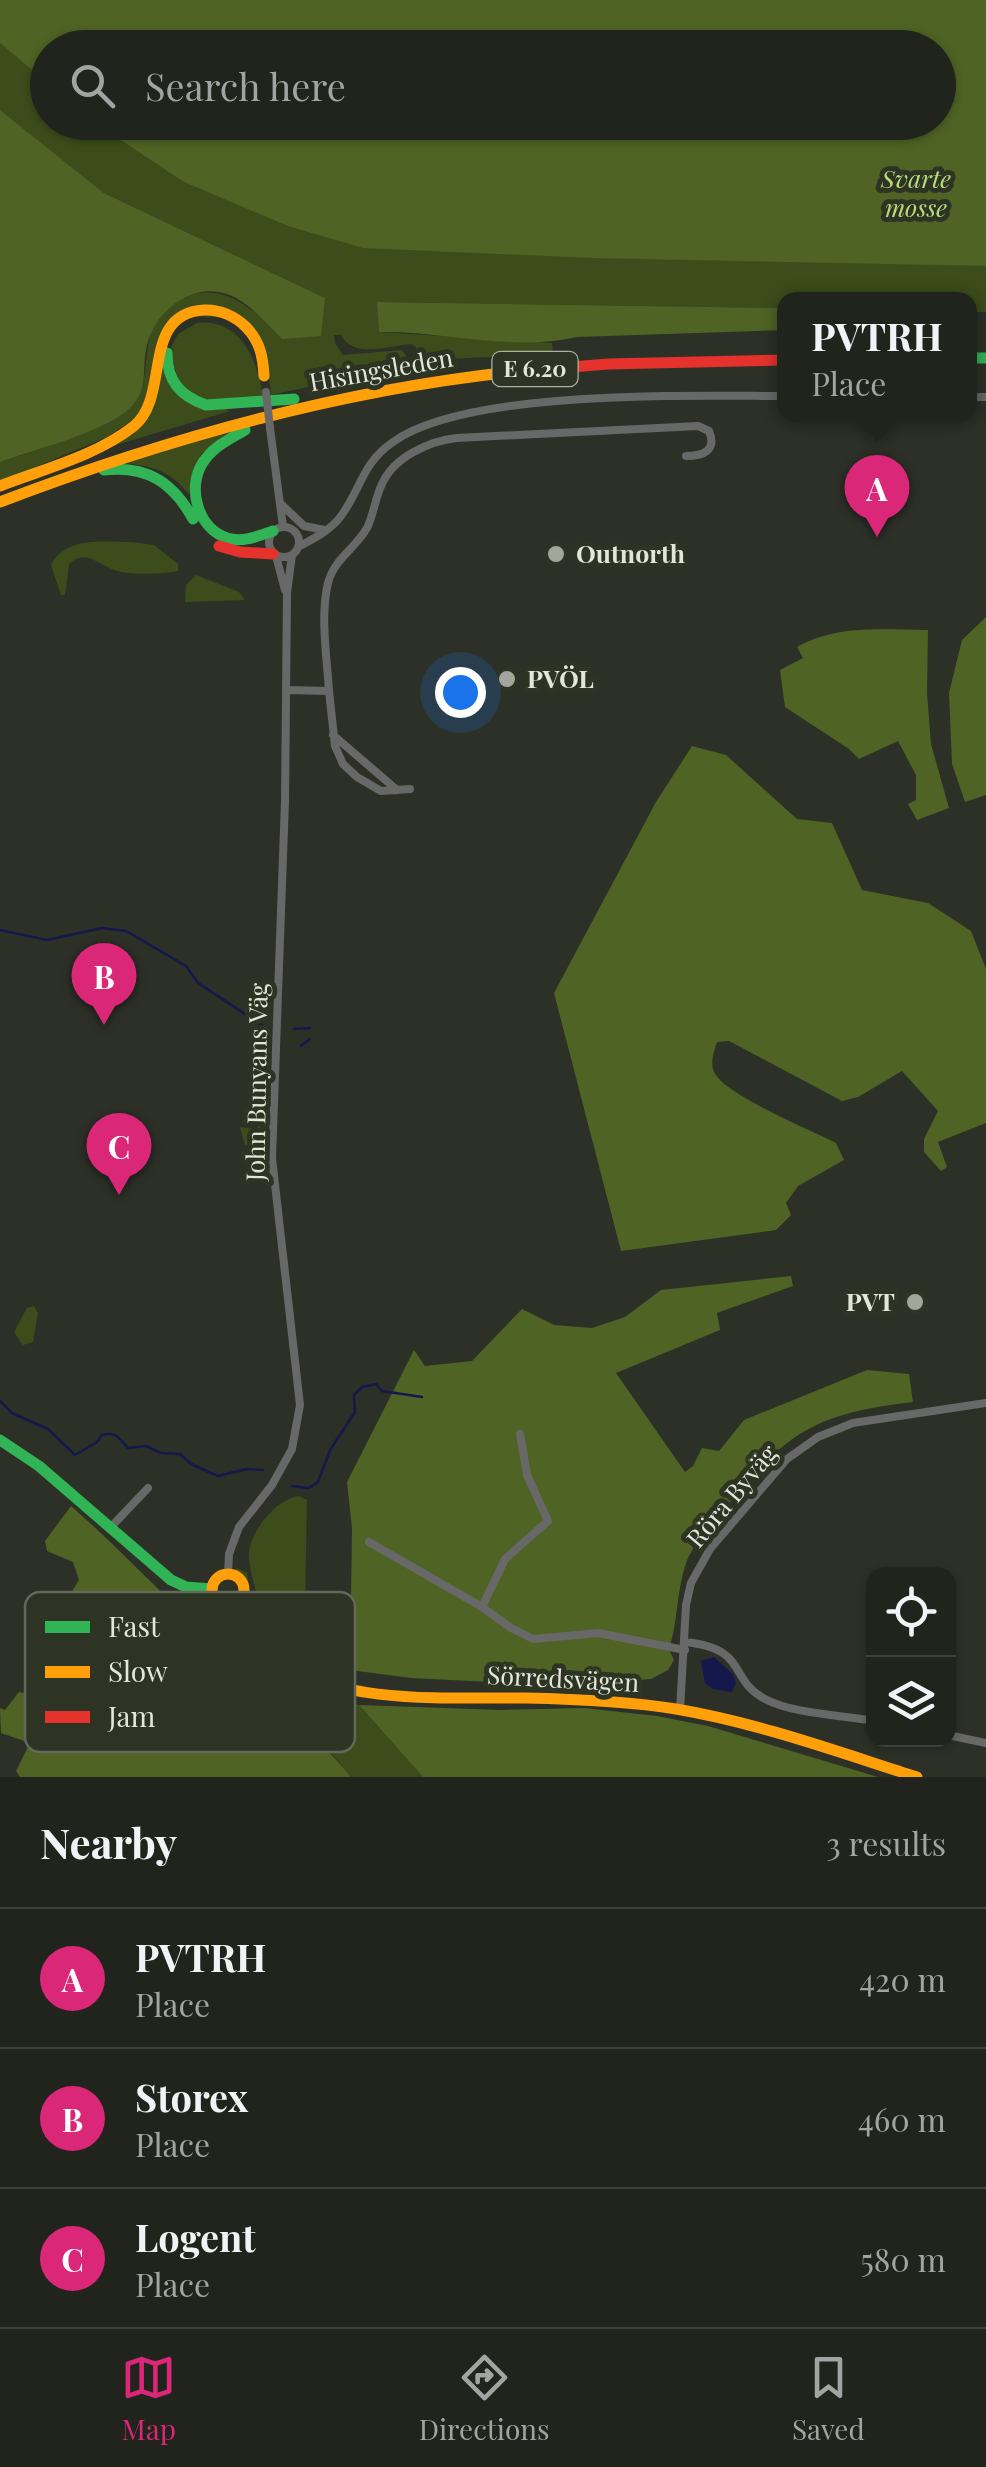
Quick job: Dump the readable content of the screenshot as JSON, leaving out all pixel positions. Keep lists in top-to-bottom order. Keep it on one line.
{"streets":{"main road":["E 6.20","Hisingsleden","Sörredsvägen"],"street":["John Bunyans Väg","Röra Byväg"]},"crossings":[["John Bunyans Väg","Sörredsvägen"],["Röra Byväg","Sörredsvägen"]],"parks":["Svarte mosse"],"places":["Outnorth","PVÖL","PVT"],"legend":["Fast","Slow","Jam"],"page":{"search":"Search here","popup":["PVTRH","Place"],"pins":["A","B","C"],"heading":["Nearby","3 results"],"list":[{"mark":"A","name":"PVTRH","note":"Place","value":"420 m"},{"mark":"B","name":"Storex","note":"Place","value":"460 m"},{"mark":"C","name":"Logent","note":"Place","value":"580 m"}],"nav":["Map","Directions","Saved"]}}
